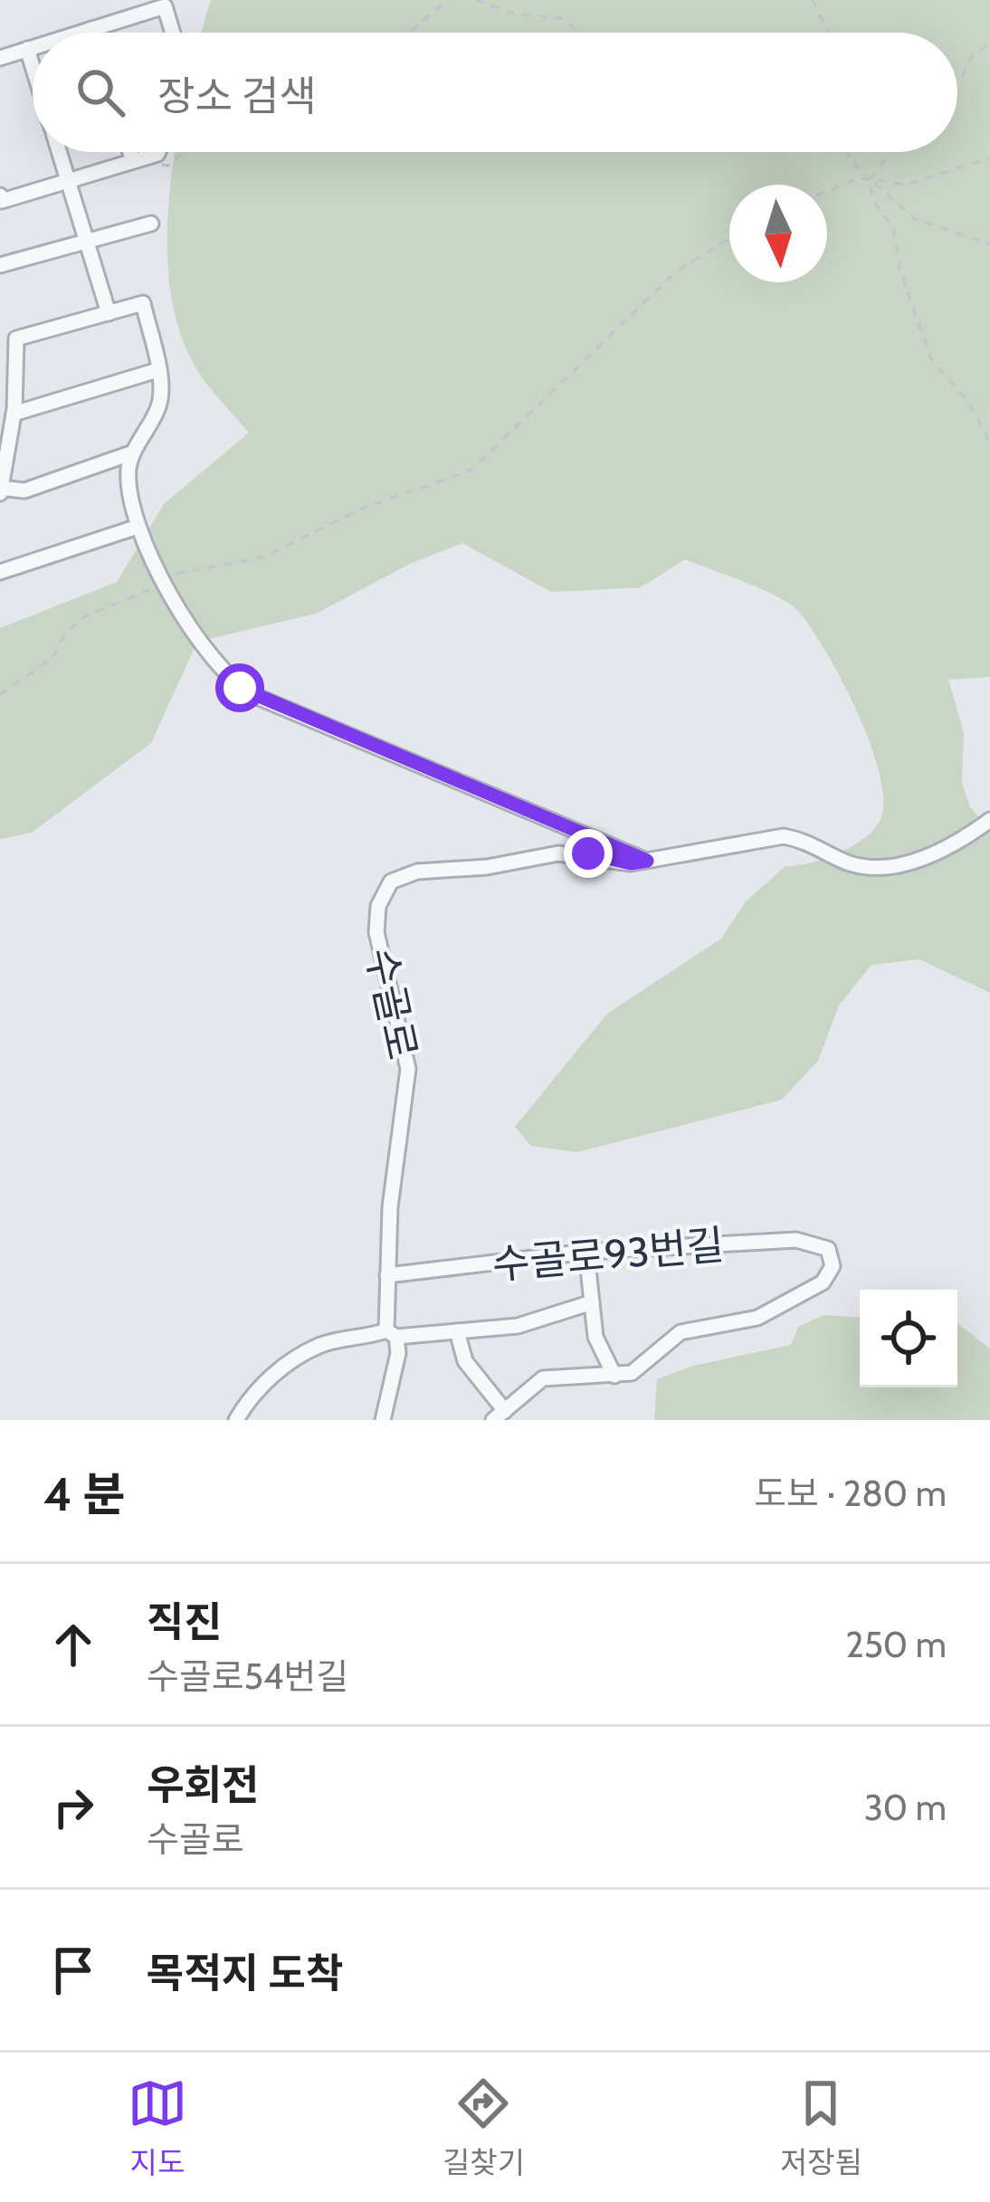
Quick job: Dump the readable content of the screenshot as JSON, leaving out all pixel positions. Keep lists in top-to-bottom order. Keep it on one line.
{"streets":{"street":["수골로","수골로93번길"]},"crossings":[["수골로","수골로93번길"]],"north":"bottom","page":{"search":"장소 검색","heading":["4 분","도보 · 280 m"],"list":[["직진","수골로54번길","250 m"],["우회전","수골로","30 m"],"목적지 도착"],"nav":["지도","길찾기","저장됨"]}}
